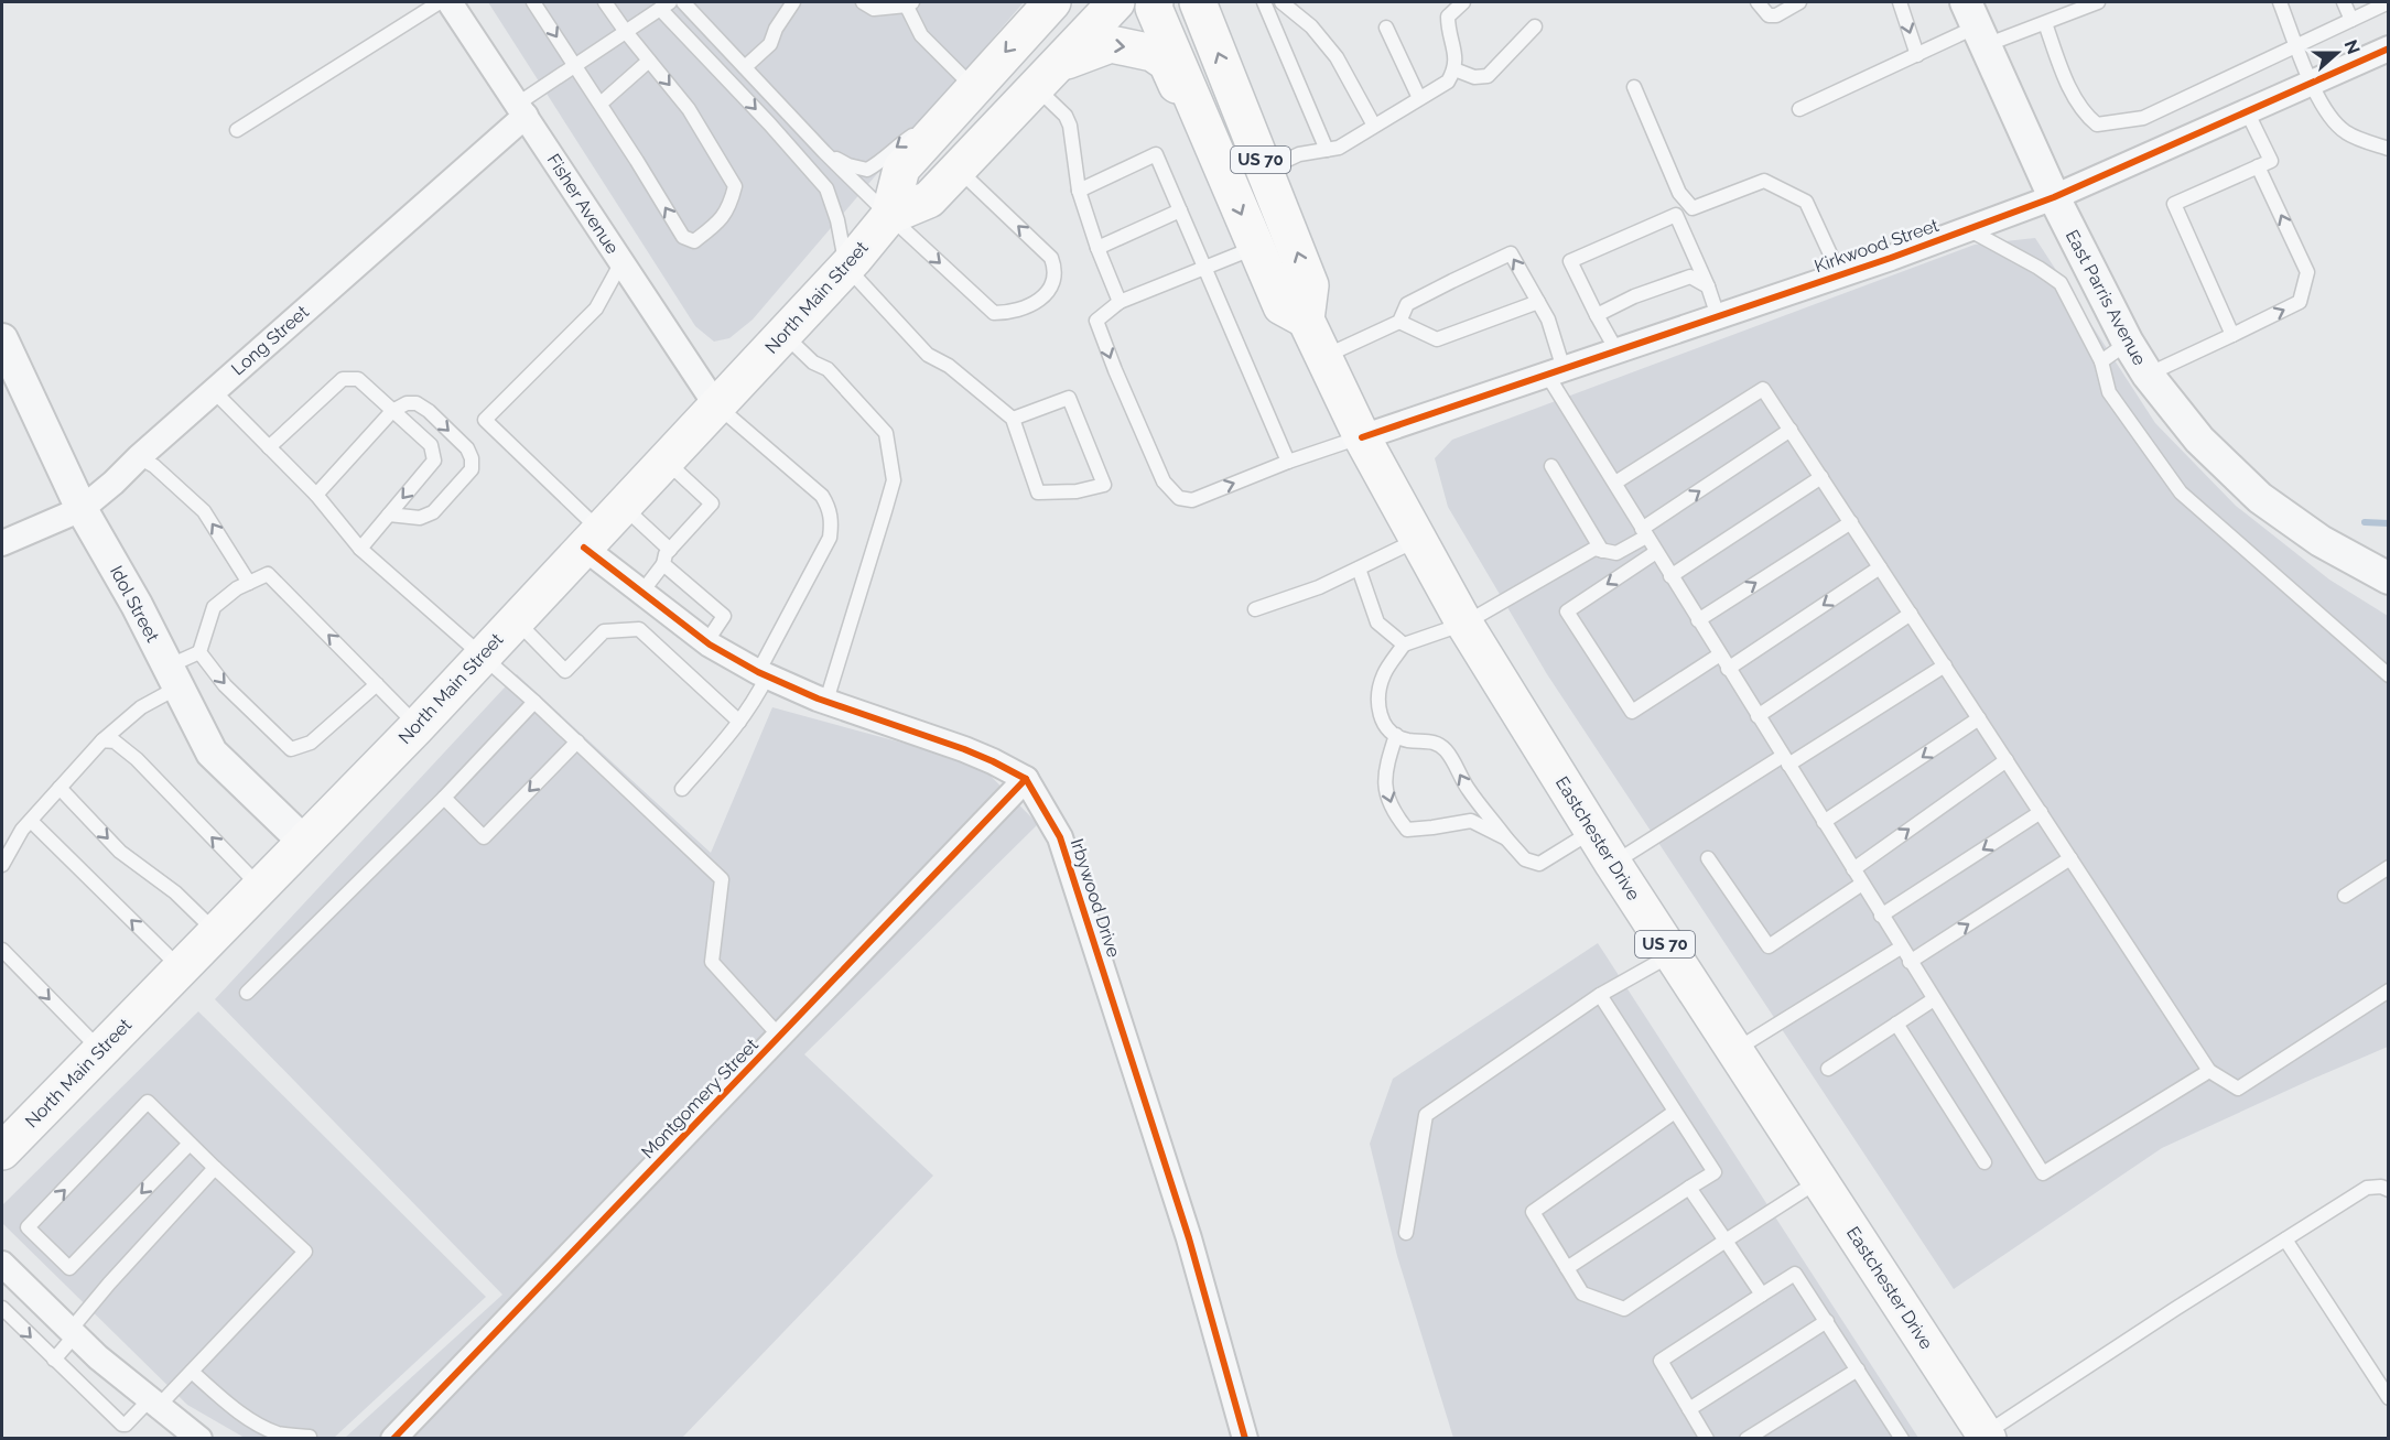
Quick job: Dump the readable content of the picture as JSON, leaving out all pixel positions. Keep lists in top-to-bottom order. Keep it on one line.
{"streets":{"main road":["US 70","North Main Street","Eastchester Drive"],"street":["Fisher Avenue","Kirkwood Street","East Parris Avenue","Long Street","Idol Street","Irbywood Drive","Montgomery Street"]},"crossings":[["US 70","Eastchester Drive"],["Fisher Avenue","North Main Street"],["Fisher Avenue","Long Street"],["Kirkwood Street","East Parris Avenue"],["Kirkwood Street","Eastchester Drive"],["North Main Street","Idol Street"],["Long Street","Idol Street"],["Irbywood Drive","Montgomery Street"]],"north":"right"}
